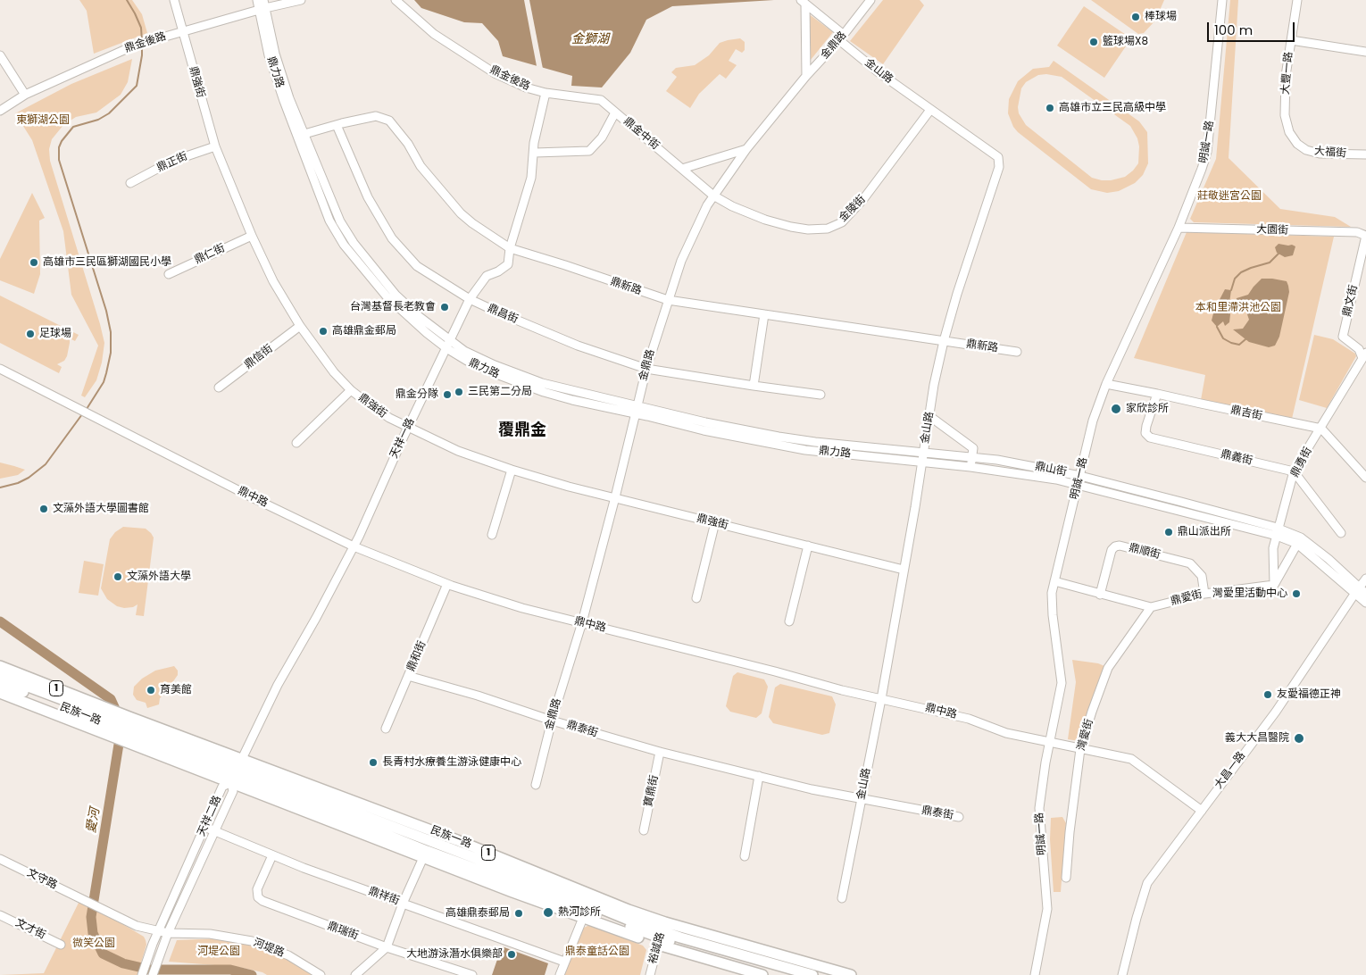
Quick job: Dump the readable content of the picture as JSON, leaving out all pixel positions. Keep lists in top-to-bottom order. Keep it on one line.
{"streets":{"main road":["1","民族一路"],"street":["鼎金後路","金鼎路","金山路","鼎力路","大豐一路","鼎強街","鼎金中街","明誠一路","大福街","鼎正街","金陵街","大園街","鼎仁街","鼎新路","鼎文街","鼎昌街","鼎信街","鼎吉街","天祥一路","鼎義街","鼎勇街","鼎山街","鼎中路","鼎順街","鼎愛街","鼎和街","鼎泰街","灣愛街","大昌一路","寶鼎街","天祥二路","文守路","鼎祥街","文才街","鼎瑞街","河堤路","裕誠路"]},"crossings":[["鼎金後路","鼎力路"],["鼎金後路","鼎強街"],["鼎金後路","鼎金中街"],["鼎金後路","天祥一路"],["金鼎路","金山路"],["金鼎路","鼎力路"],["金鼎路","鼎強街"],["金鼎路","鼎金中街"],["金鼎路","金陵街"],["金鼎路","鼎新路"],["金鼎路","鼎昌街"],["金鼎路","鼎中路"],["金鼎路","鼎泰街"],["金山路","鼎力路"],["金山路","鼎強街"],["金山路","金陵街"],["金山路","鼎新路"],["金山路","鼎山街"],["金山路","鼎中路"],["金山路","鼎泰街"],["鼎力路","鼎新路"],["鼎力路","天祥一路"],["鼎力路","鼎山街"],["大豐一路","大福街"],["鼎強街","鼎正街"],["鼎強街","鼎仁街"],["鼎強街","鼎信街"],["鼎強街","天祥一路"],["鼎金中街","金陵街"],["鼎金中街","天祥一路"],["明誠一路","大園街"],["明誠一路","鼎吉街"],["明誠一路","鼎山街"],["明誠一路","鼎中路"],["明誠一路","鼎愛街"],["大園街","鼎文街"],["鼎新路","鼎昌街"],["鼎新路","天祥一路"],["鼎文街","鼎勇街"],["鼎昌街","天祥一路"],["鼎吉街","鼎義街"],["鼎吉街","鼎勇街"],["天祥一路","鼎中路"],["天祥一路","民族一路"],["天祥一路","天祥二路"],["鼎義街","鼎勇街"],["鼎勇街","鼎山街"],["鼎勇街","鼎愛街"],["鼎山街","大昌一路"],["鼎中路","鼎和街"],["鼎中路","灣愛街"],["鼎中路","大昌一路"],["鼎順街","鼎愛街"],["鼎愛街","灣愛街"],["鼎和街","鼎泰街"],["1","民族一路"],["民族一路","天祥二路"],["民族一路","裕誠路"],["鼎泰街","寶鼎街"],["天祥二路","文守路"],["天祥二路","鼎祥街"],["天祥二路","河堤路"],["文守路","河堤路"],["鼎祥街","鼎瑞街"]],"districts":["覆鼎金"],"water":["金獅湖","愛河"],"parks":["東獅湖公園","莊敬迷宮公園","本和里滯洪池公園","微笑公園","河堤公園","鼎泰童話公園"],"places":["棒球場","籃球場X8","高雄市立三民高級中學","高雄市三民區獅湖國民小學","台灣基督長老教會","高雄鼎金郵局","足球場","三民第二分局","鼎金分隊","家欣診所","文藻外語大學圖書館","鼎山派出所","文藻外語大學","灣愛里活動中心","育美館","友愛福德正神","義大大昌醫院","長青村水療養生游泳健康中心","熱河診所","高雄鼎泰郵局","大地游泳潛水俱樂部"],"scale_bar":"100 m"}
